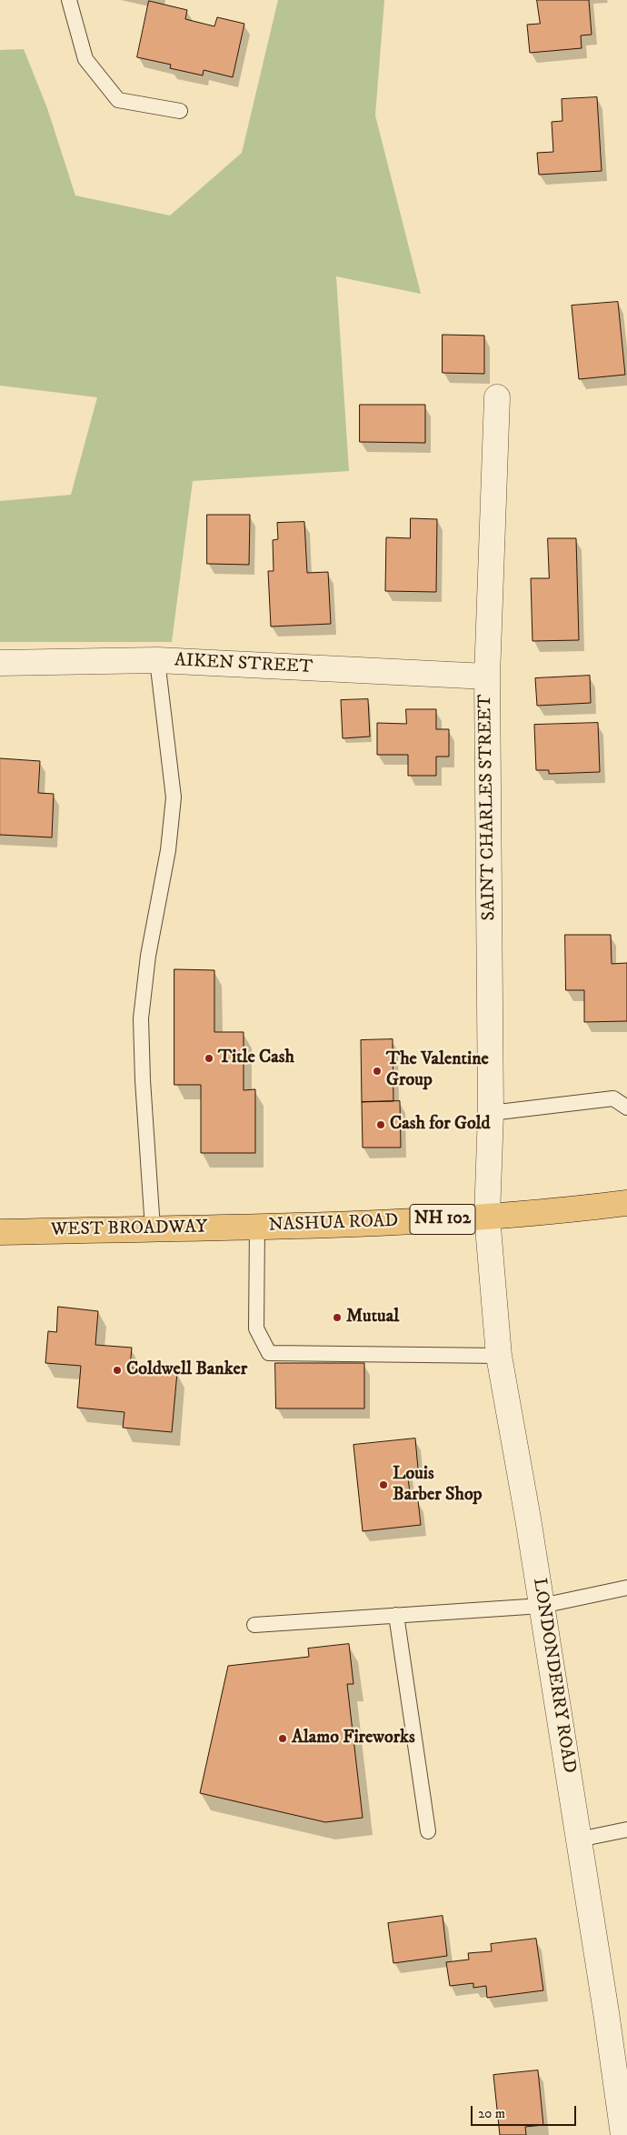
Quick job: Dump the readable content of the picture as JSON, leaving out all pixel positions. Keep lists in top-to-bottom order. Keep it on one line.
{"streets":{"main road":["NH 102","NASHUA ROAD","WEST BROADWAY"],"street":["AIKEN STREET","SAINT CHARLES STREET","LONDONDERRY ROAD"]},"crossings":[["AIKEN STREET","SAINT CHARLES STREET"],["SAINT CHARLES STREET","NASHUA ROAD"],["SAINT CHARLES STREET","LONDONDERRY ROAD"],["NASHUA ROAD","WEST BROADWAY"],["NASHUA ROAD","LONDONDERRY ROAD"]],"places":["Title Cash","The Valentine Group","Cash for Gold","Mutual","Coldwell Banker","Louis Barber Shop","Alamo Fireworks"],"scale_bar":"20 m"}
